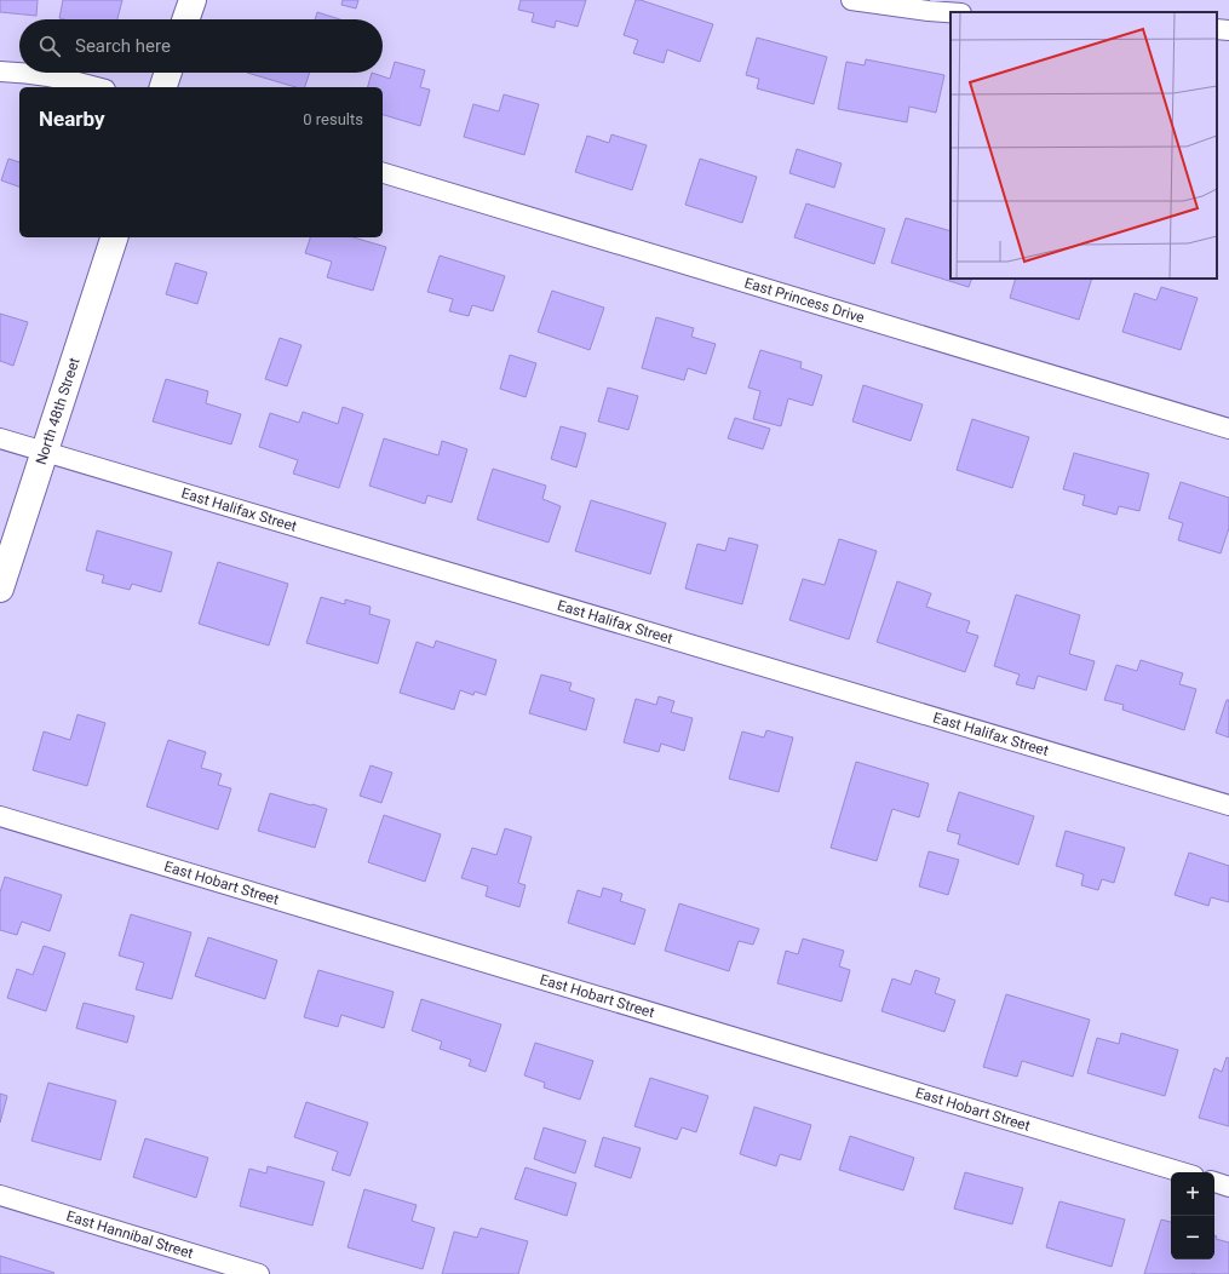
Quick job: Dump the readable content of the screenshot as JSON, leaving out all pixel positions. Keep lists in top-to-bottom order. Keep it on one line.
{"streets":{"street":["East Princess Drive","North 48th Street","East Halifax Street","East Hobart Street","East Hannibal Street"]},"crossings":[["North 48th Street","East Halifax Street"]],"page":{"search":"Search here","heading":["Nearby","0 results"],"map_buttons":["+","−"]}}
